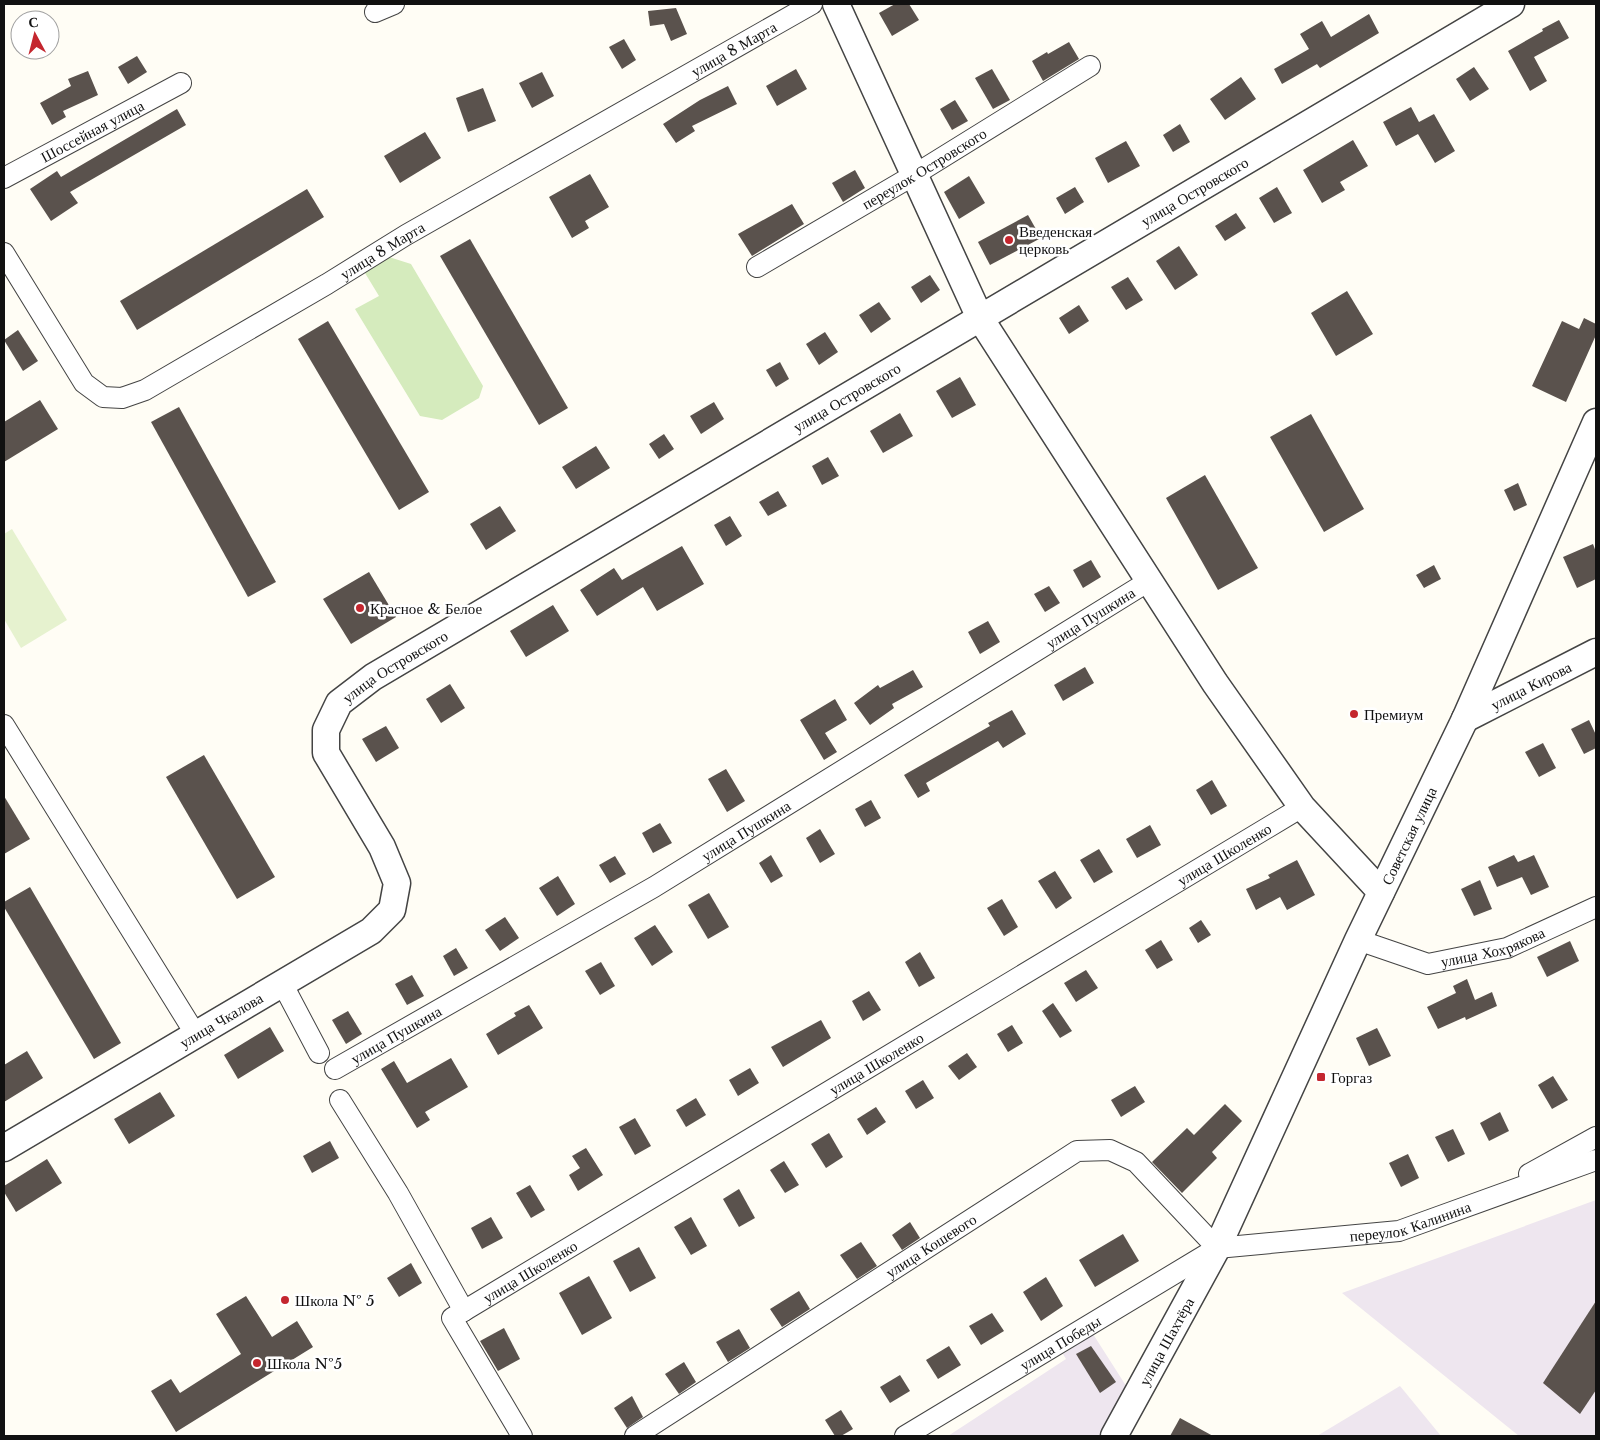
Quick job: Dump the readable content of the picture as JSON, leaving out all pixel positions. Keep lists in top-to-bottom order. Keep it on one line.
{"streets":{"street":["улица 8 Марта","Шоссейная улица","переулок Островского","улица Островского","улица Пушкина","улица Кирова","Советская улица","улица Школенко","улица Хохрякова","улица Чкалова","переулок Калинина","улица Кошевого","улица Победы","улица Шахтёра"]},"crossings":[["улица Островского","улица Чкалова"],["улица Кирова","Советская улица"],["Советская улица","улица Хохрякова"],["Советская улица","переулок Калинина"],["Советская улица","улица Кошевого"],["Советская улица","улица Победы"],["Советская улица","улица Шахтёра"],["переулок Калинина","улица Кошевого"],["переулок Калинина","улица Победы"],["переулок Калинина","улица Шахтёра"],["улица Кошевого","улица Победы"],["улица Кошевого","улица Шахтёра"],["улица Победы","улица Шахтёра"]],"places":{"other":["Введенская церковь","Красное & Белое","Премиум","Школа № 5","Школа №5"],"transit":["Горгаз"]},"north":"top"}
